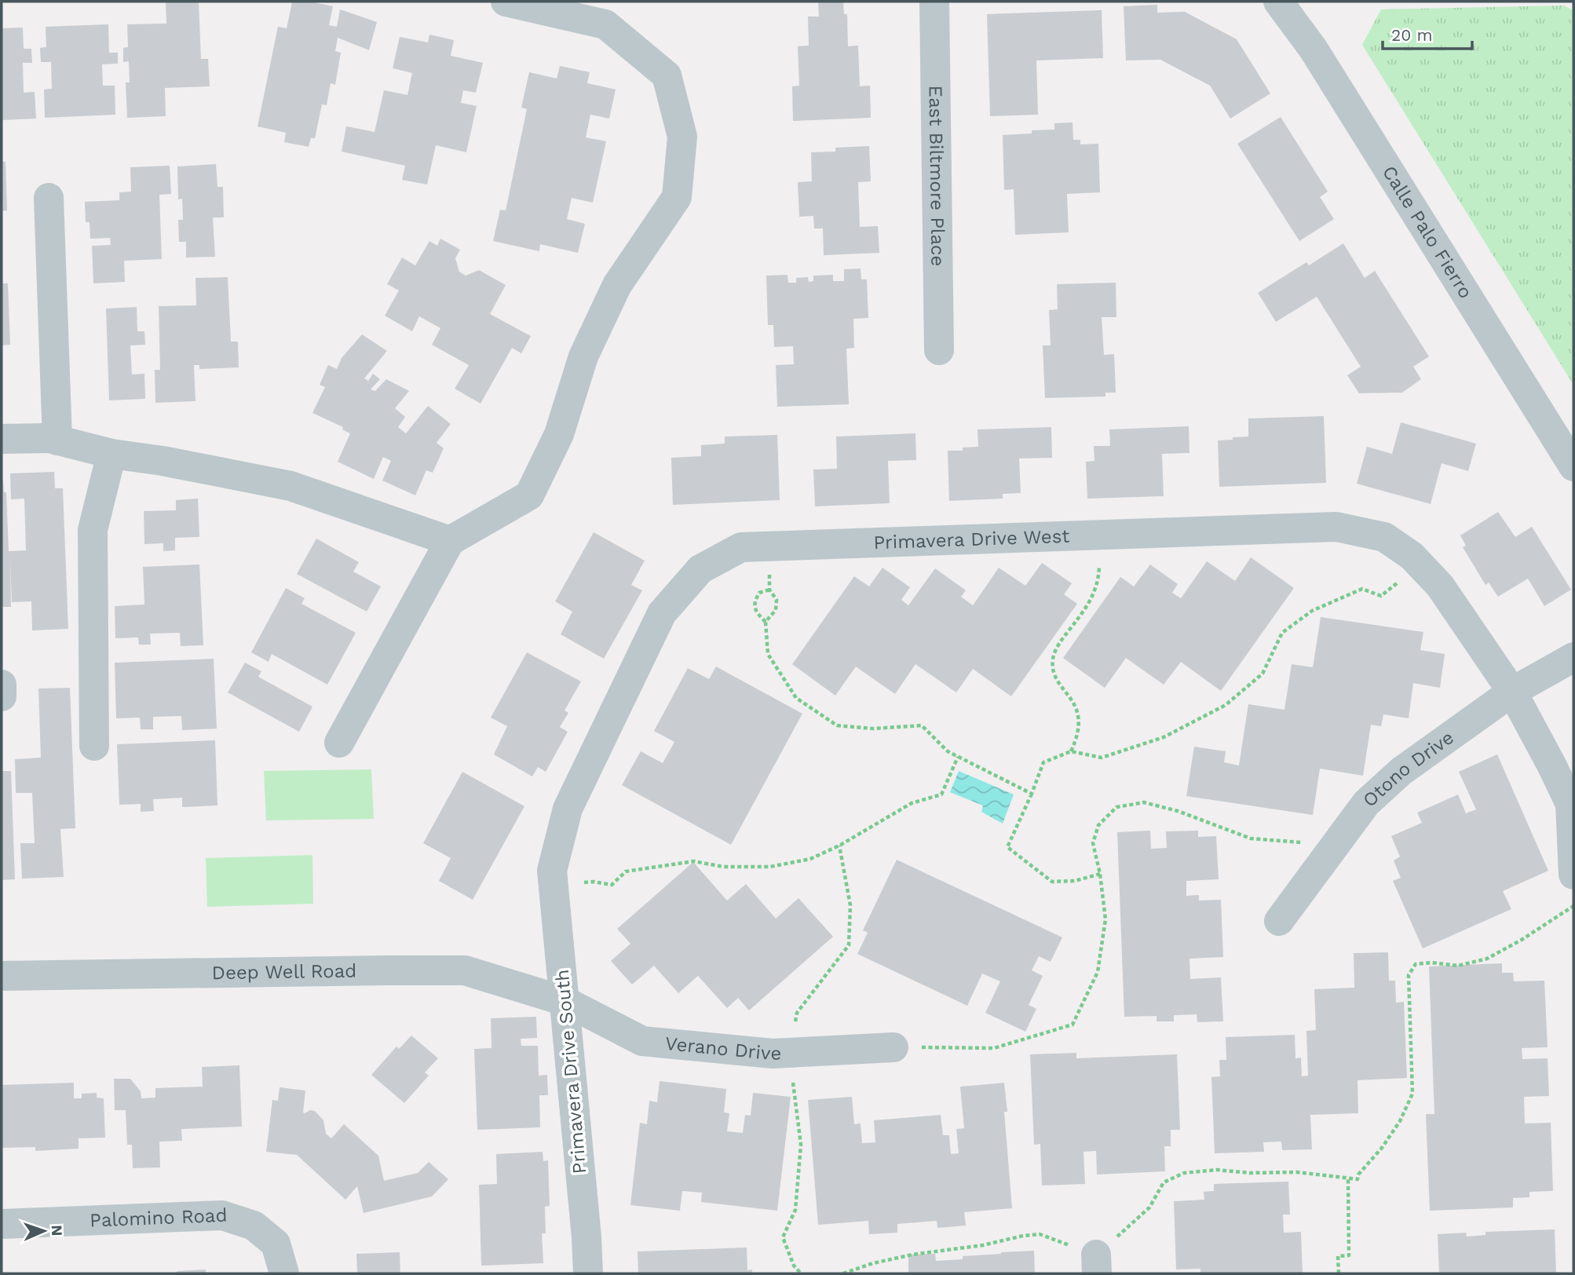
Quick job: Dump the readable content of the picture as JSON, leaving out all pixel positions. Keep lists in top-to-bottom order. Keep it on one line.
{"streets":{"street":["East Biltmore Place","Calle Palo Fierro","Primavera Drive West","Otono Drive","Deep Well Road","Verano Drive","Primavera Drive South","Palomino Road"]},"crossings":[["Primavera Drive West","Otono Drive"],["Primavera Drive West","Primavera Drive South"],["Deep Well Road","Verano Drive"],["Deep Well Road","Primavera Drive South"],["Verano Drive","Primavera Drive South"]],"scale_bar":"20 m","north":"right"}
